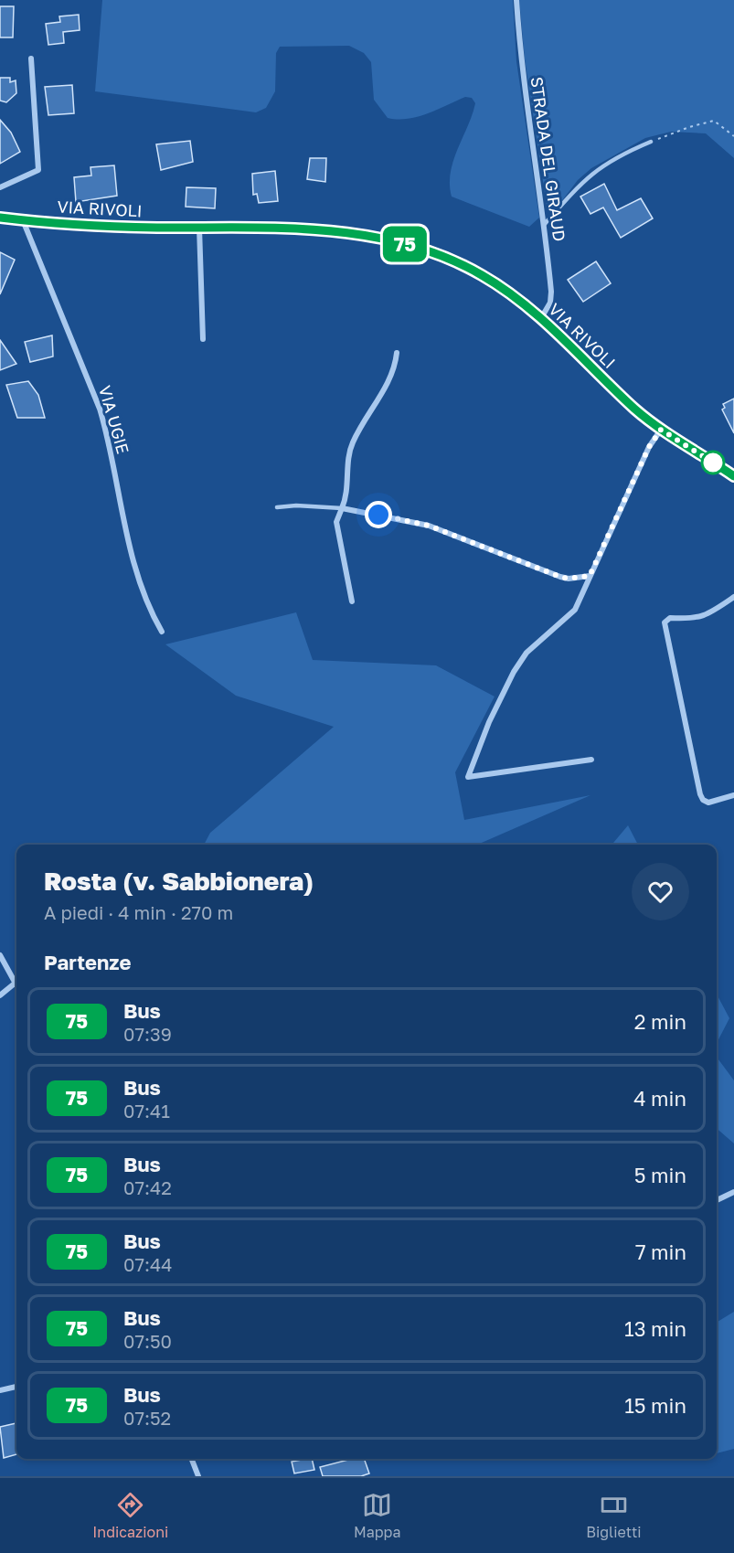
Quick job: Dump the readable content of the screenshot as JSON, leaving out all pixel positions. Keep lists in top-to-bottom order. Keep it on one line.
{"streets":{"street":["STRADA DEL GIRAUD","VIA RIVOLI","VIA UGIE"]},"crossings":[["STRADA DEL GIRAUD","VIA RIVOLI"],["VIA RIVOLI","VIA UGIE"]],"lines":["bus line 75"],"page":{"on_map":"75","heading":[["Rosta (v. Sabbionera)","A piedi · 4 min · 270 m"],"Partenze"],"list":[{"mark":"75","name":"Bus","note":"07:39","value":"2 min"},{"mark":"75","name":"Bus","note":"07:41","value":"4 min"},{"mark":"75","name":"Bus","note":"07:42","value":"5 min"},{"mark":"75","name":"Bus","note":"07:44","value":"7 min"},{"mark":"75","name":"Bus","note":"07:50","value":"13 min"},{"mark":"75","name":"Bus","note":"07:52","value":"15 min"}],"tabs":["Indicazioni","Mappa","Biglietti"]}}
